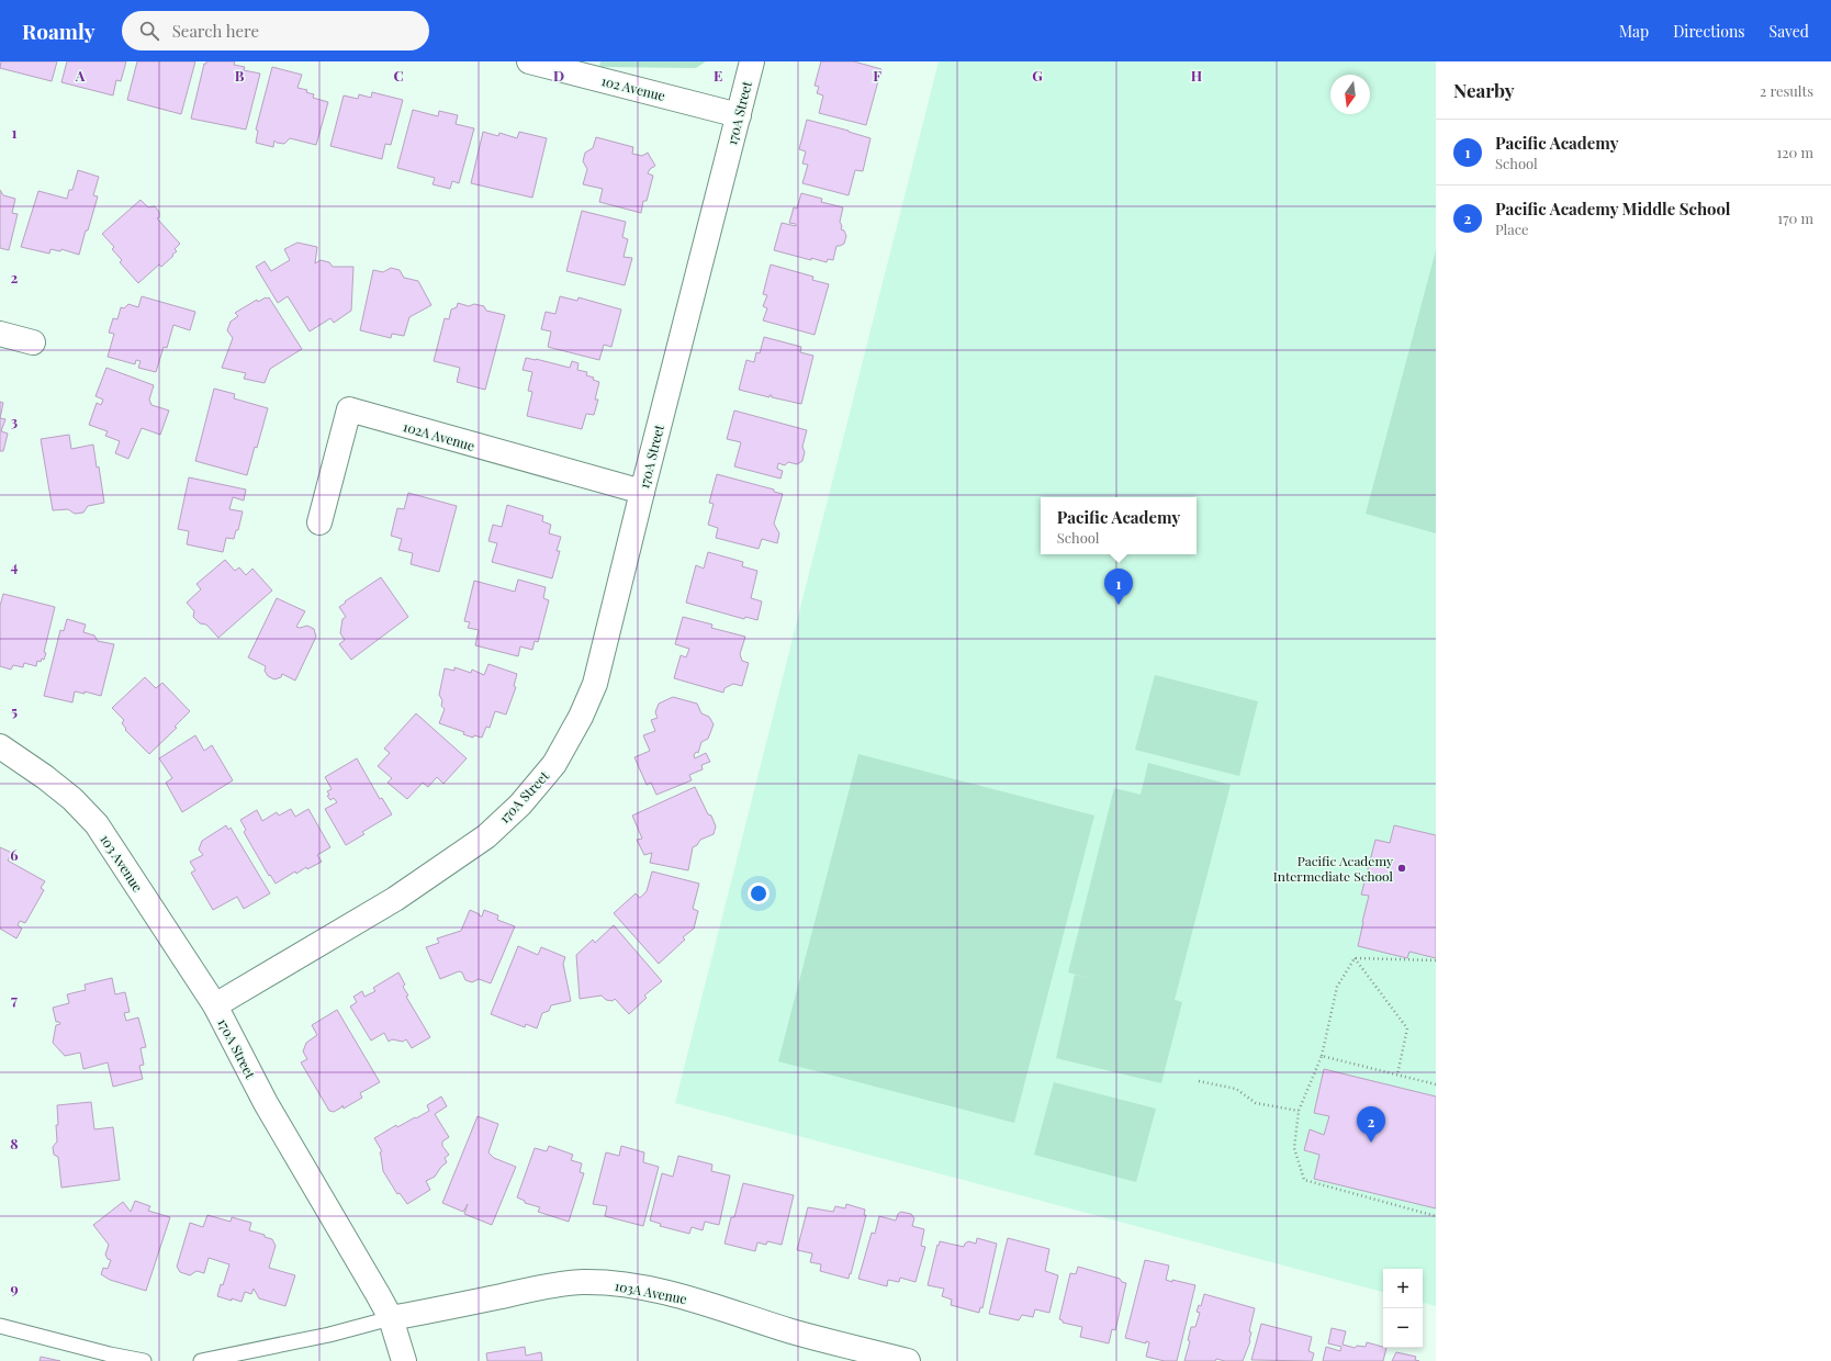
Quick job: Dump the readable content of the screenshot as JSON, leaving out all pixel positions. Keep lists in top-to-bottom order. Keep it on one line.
{"streets":{"street":["102 Avenue","170A Street","102A Avenue","103 Avenue","103A Avenue"]},"crossings":[["102 Avenue","170A Street"],["170A Street","102A Avenue"],["170A Street","103 Avenue"],["170A Street","103A Avenue"]],"places":["Pacific Academy Intermediate School"],"north":"bottom","page":{"header":"Roamly","search":"Search here","nav":["Map","Directions","Saved"],"heading":["Nearby","2 results"],"list":[{"mark":"1","name":"Pacific Academy","note":"School","value":"120 m"},{"mark":"2","name":"Pacific Academy Middle School","note":"Place","value":"170 m"}],"popup":["Pacific Academy","School"],"pins":["1","2"],"map_buttons":["+","−"]},"grid":{"columns":["A","B","C","D","E","F","G","H"],"rows":["1","2","3","4","5","6","7","8","9"]}}
